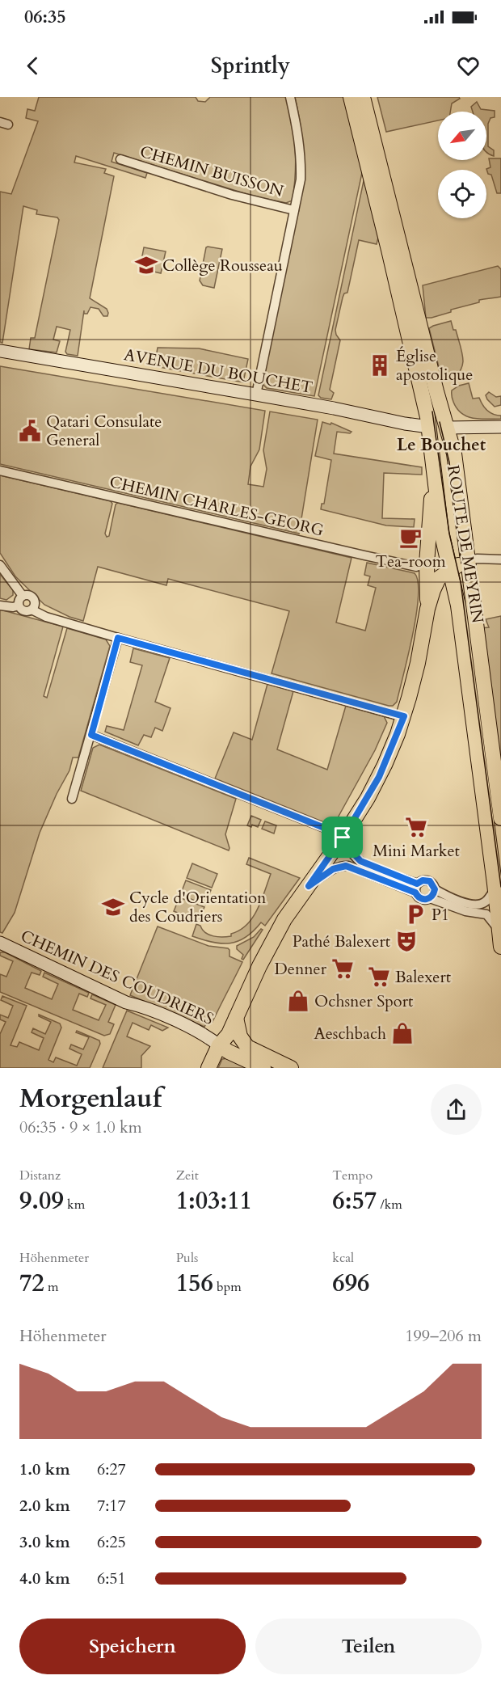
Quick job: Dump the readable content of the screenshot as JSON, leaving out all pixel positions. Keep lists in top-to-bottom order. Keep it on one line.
{"streets":{"main road":["ROUTE DE MEYRIN"],"street":["CHEMIN BUISSON","AVENUE DU BOUCHET","CHEMIN CHARLES-GEORG","CHEMIN DES COUDRIERS"]},"crossings":[["AVENUE DU BOUCHET","ROUTE DE MEYRIN"]],"districts":["Le Bouchet"],"places":{"school or university":["Collège Rousseau","Cycle d'Orientation des Coudriers"],"building":["Église apostolique"],"public building":["Qatari Consulate General"],"cafe":["Tea-room"],"supermarket":["Mini Market","Denner","Balexert"],"parking":["P1"],"theatre":["Pathé Balexert"],"shop":["Ochsner Sport","Aeschbach"]},"north":"bottom left","page":{"status":"06:35","header":"Sprintly","heading":["Morgenlauf","06:35 · 9 × 1.0 km"],"stats":[["Distanz","9.09 km"],["Zeit","1:03:11"],["Tempo","6:57 /km"],["Höhenmeter","72 m"],["Puls","156 bpm"],["kcal","696"]],"chart":["Höhenmeter","199–206 m"],"list":[{"name":"1.0 km","note":"6:27"},{"name":"2.0 km","note":"7:17"},{"name":"3.0 km","note":"6:25"},{"name":"4.0 km","note":"6:51"}],"buttons":["Speichern","Teilen"]}}
